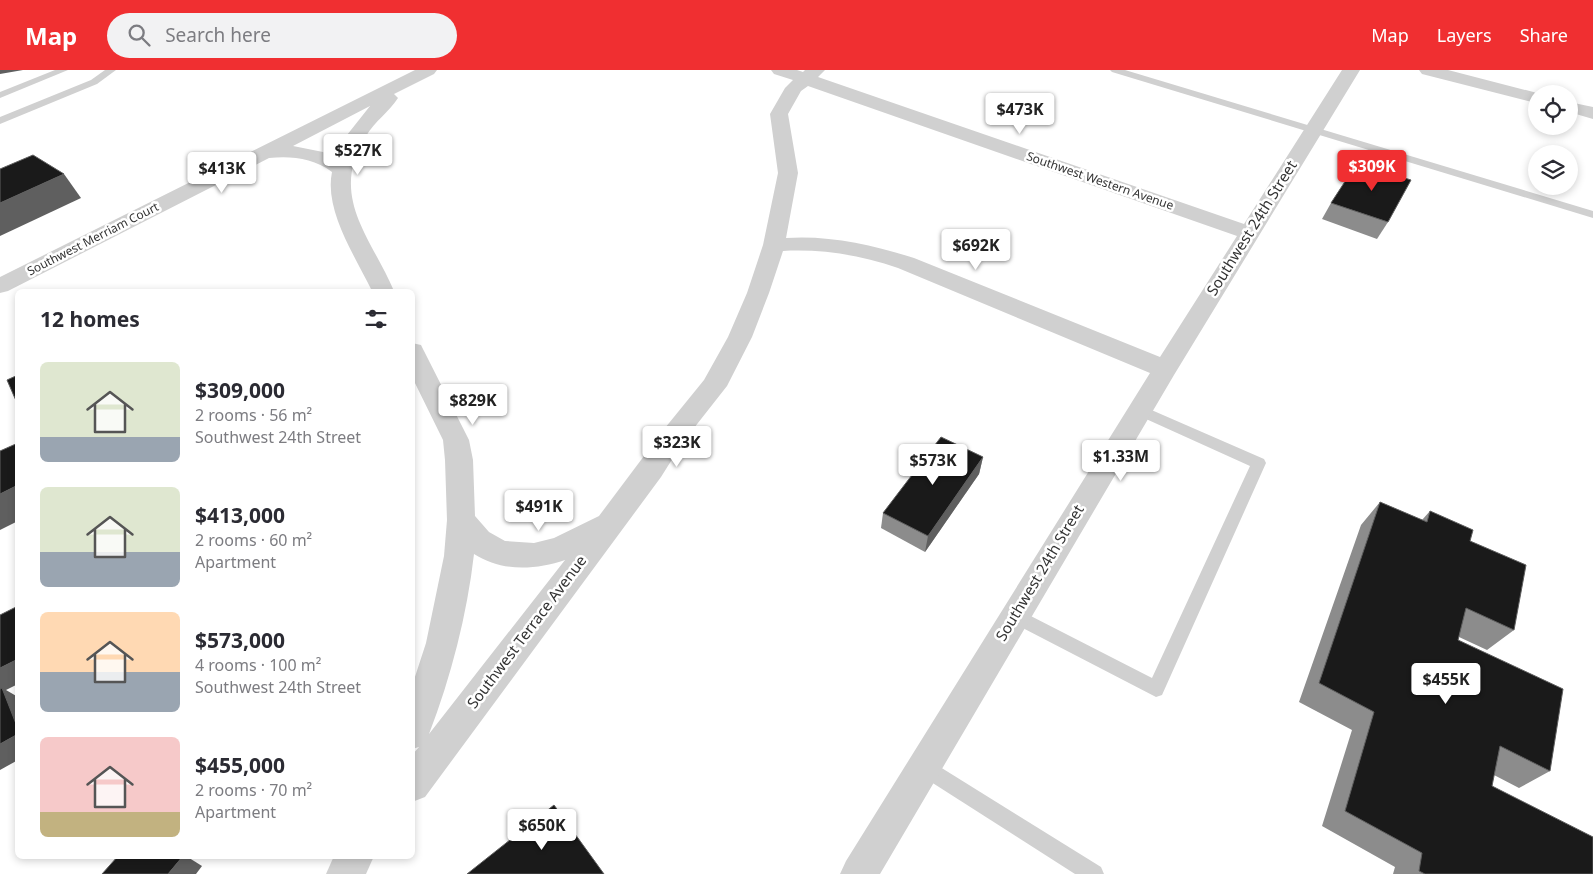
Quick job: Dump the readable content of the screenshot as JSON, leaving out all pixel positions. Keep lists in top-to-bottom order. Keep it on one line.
{"streets":{"street":["Southwest Western Avenue","Southwest 24th Street","Southwest Merriam Court","Southwest Terrace Avenue"]},"crossings":[["Southwest Western Avenue","Southwest 24th Street"],["Southwest Western Avenue","Southwest Terrace Avenue"]],"page":{"header":"Map","search":"Search here","nav":["Map","Layers","Share"],"price":["$473K","$527K","$309K","$413K","$692K","$829K","$323K","$1.33M","$573K","$491K","$455K","$650K"],"heading":"12 homes","list":[{"name":"$309,000","note":"2 rooms · 56 m² · Southwest 24th Street"},{"name":"$413,000","note":"2 rooms · 60 m² · Apartment"},{"name":"$573,000","note":"4 rooms · 100 m² · Southwest 24th Street"},{"name":"$455,000","note":"2 rooms · 70 m² · Apartment"}]}}
